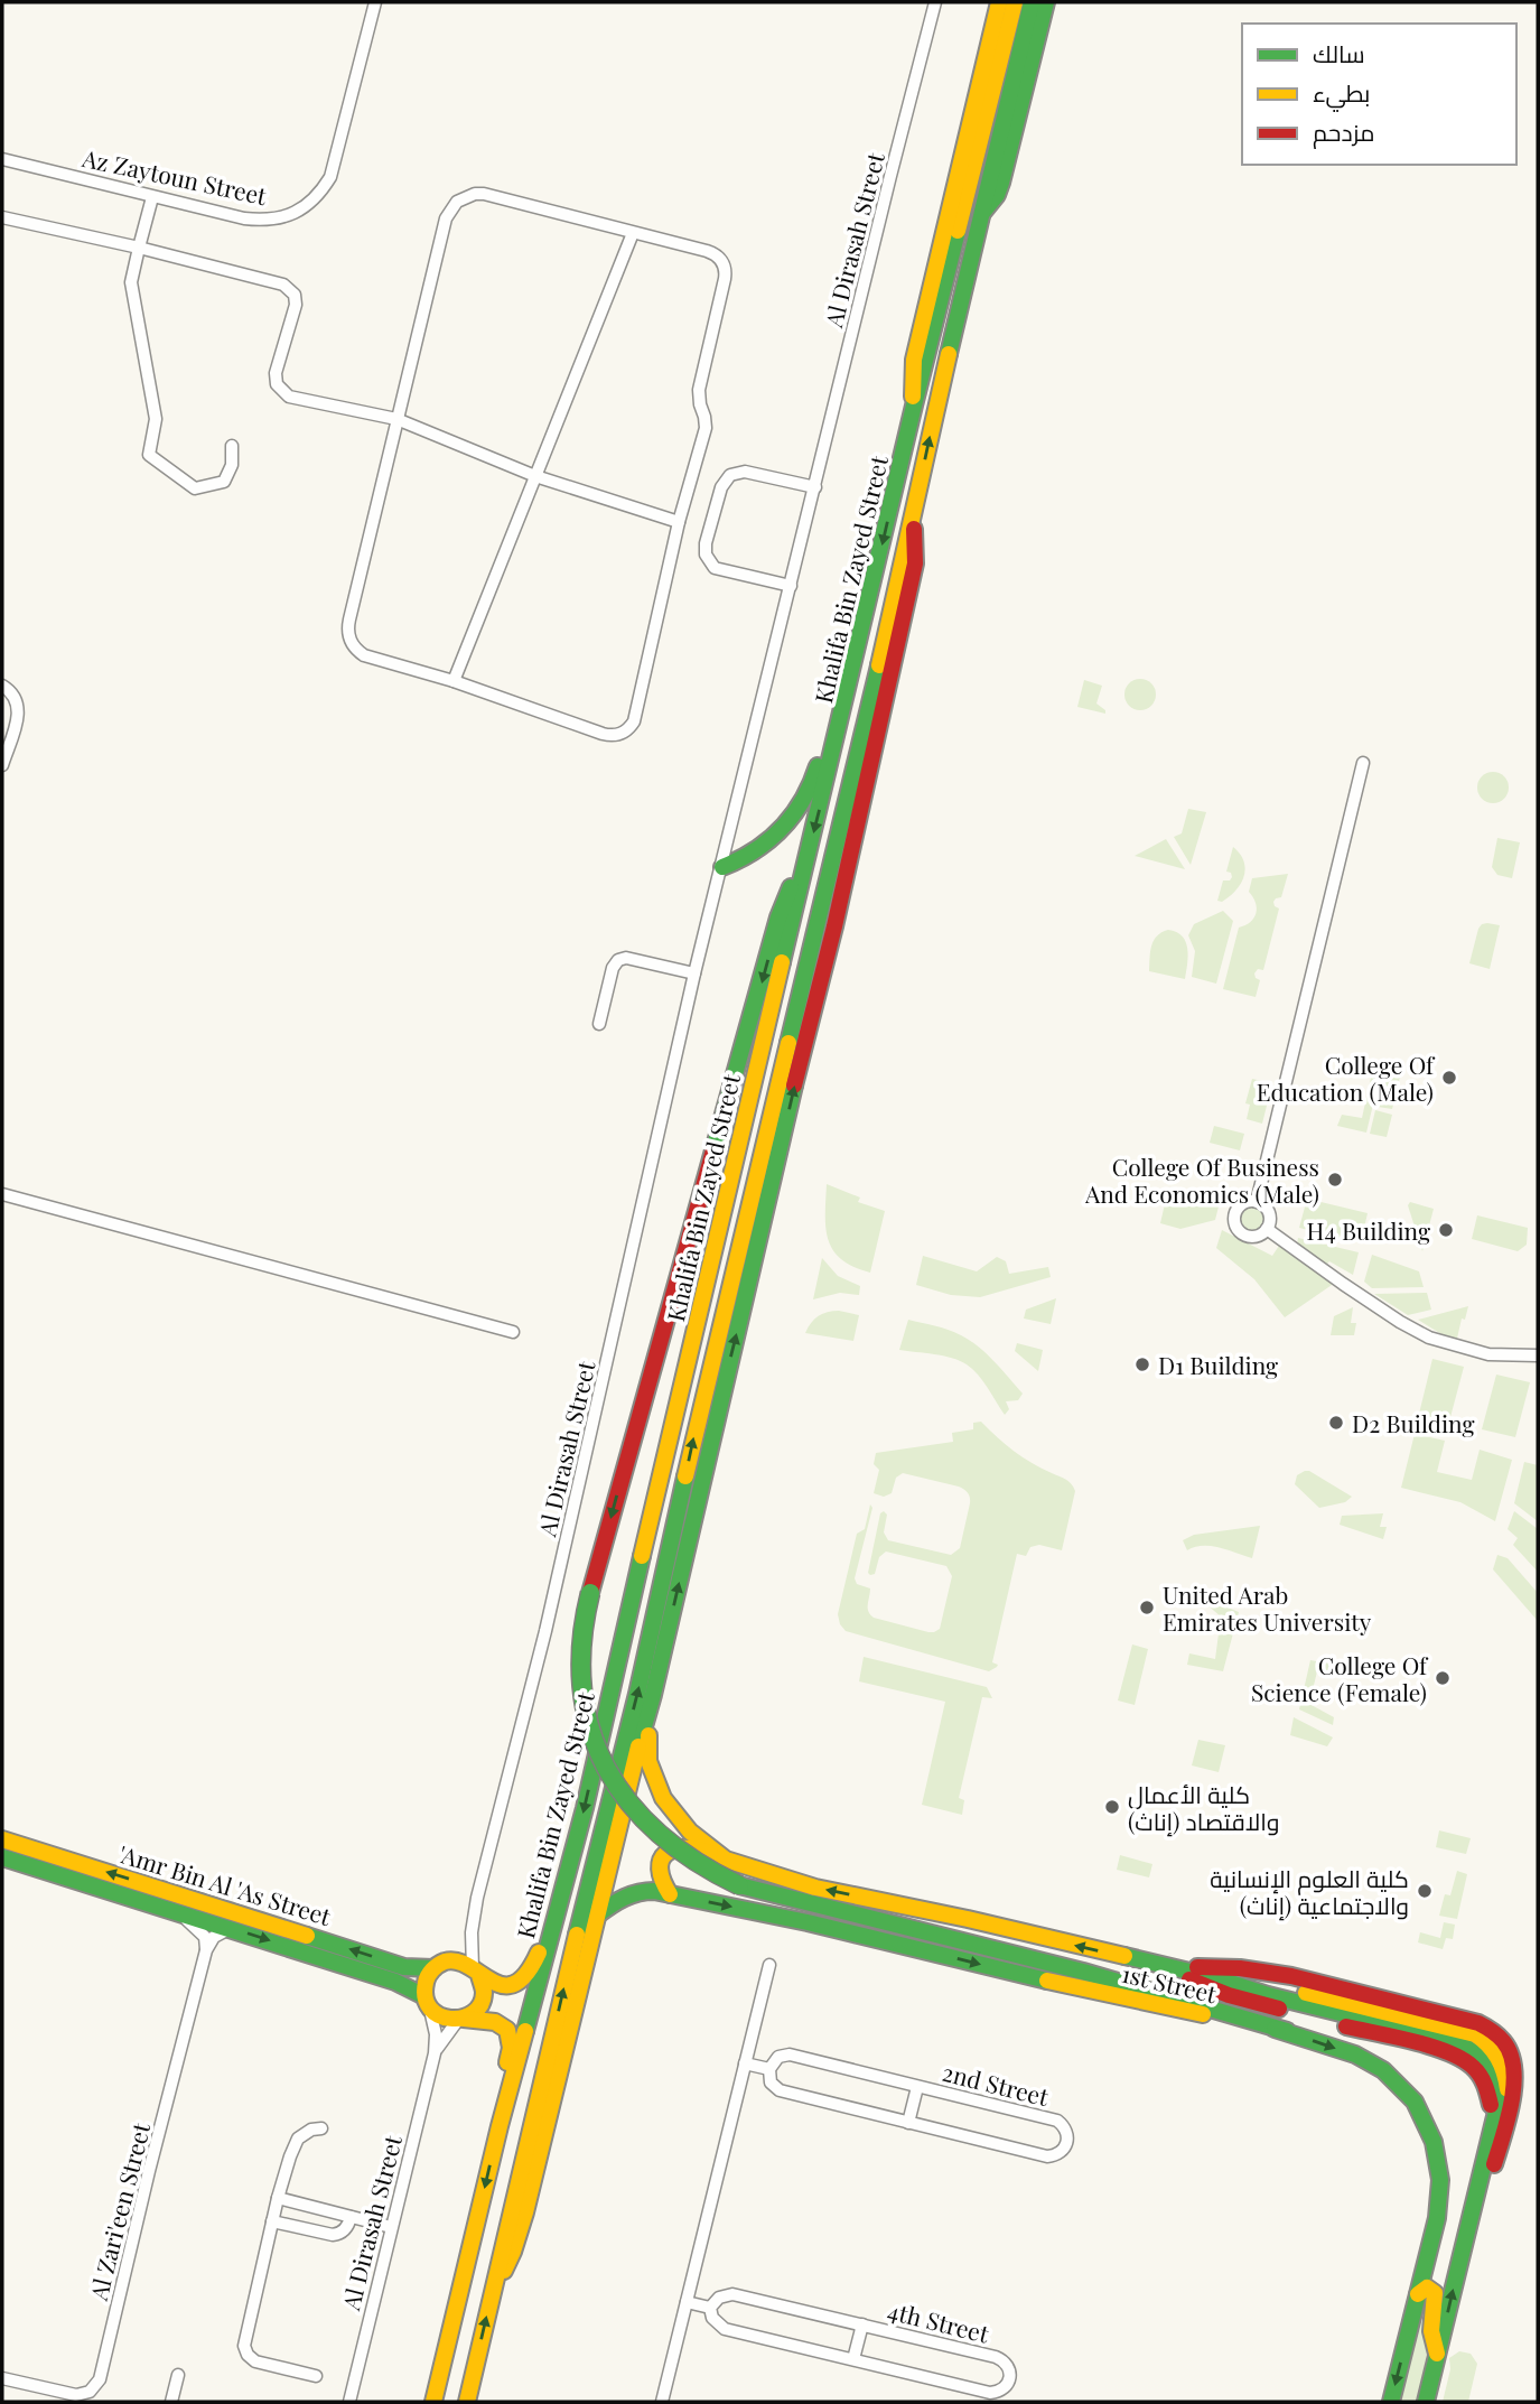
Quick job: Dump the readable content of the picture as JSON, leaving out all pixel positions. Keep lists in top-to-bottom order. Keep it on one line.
{"streets":{"main road":["Khalifa Bin Zayed Street","'Amr Bin Al 'As Street","1st Street"],"street":["Az Zaytoun Street","Al Dirasah Street","2nd Street","Al Zari'een Street","4th Street"]},"crossings":[["Al Dirasah Street","'Amr Bin Al 'As Street"]],"places":["College Of Education (Male)","College Of Business And Economics (Male)","H4 Building","D1 Building","D2 Building","United Arab Emirates University","College Of Science (Female)","كلية الأعمال والاقتصاد (إناث)","كلية العلوم الإنسانية والاجتماعية (إناث)"],"legend":["سالك","بطيء","مزدحم"]}
